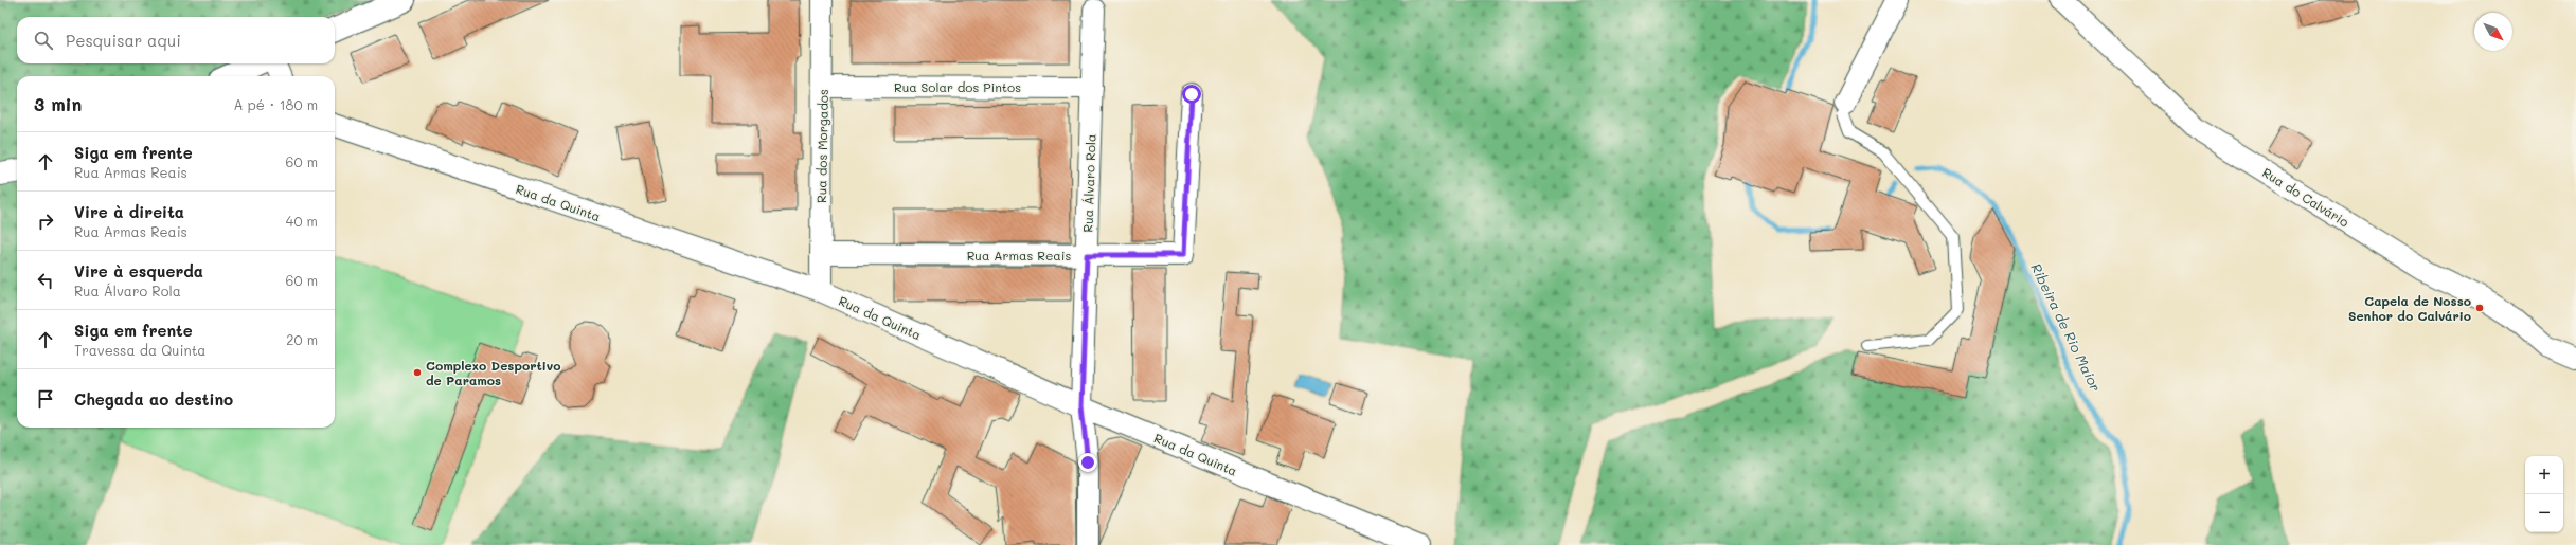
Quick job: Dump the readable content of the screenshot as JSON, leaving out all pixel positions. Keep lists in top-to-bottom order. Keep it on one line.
{"streets":{"street":["Rua Solar dos Pintos","Rua dos Morgados","Rua Álvaro Rola","Rua do Calvário","Rua da Quinta","Rua Armas Reais"]},"crossings":[["Rua Solar dos Pintos","Rua dos Morgados"],["Rua Solar dos Pintos","Rua Álvaro Rola"],["Rua dos Morgados","Rua da Quinta"],["Rua dos Morgados","Rua Armas Reais"],["Rua Álvaro Rola","Rua da Quinta"],["Rua Álvaro Rola","Rua Armas Reais"]],"water":["Ribeira de Rio Maior"],"places":["Capela de Nosso Senhor do Calvário","Complexo Desportivo de Paramos"],"north":"bottom right","page":{"search":"Pesquisar aqui","heading":["3 min","A pé · 180 m"],"list":[["Siga em frente","Rua Armas Reais","60 m"],["Vire à direita","Rua Armas Reais","40 m"],["Vire à esquerda","Rua Álvaro Rola","60 m"],["Siga em frente","Travessa da Quinta","20 m"],"Chegada ao destino"],"map_buttons":["+","−"]}}
